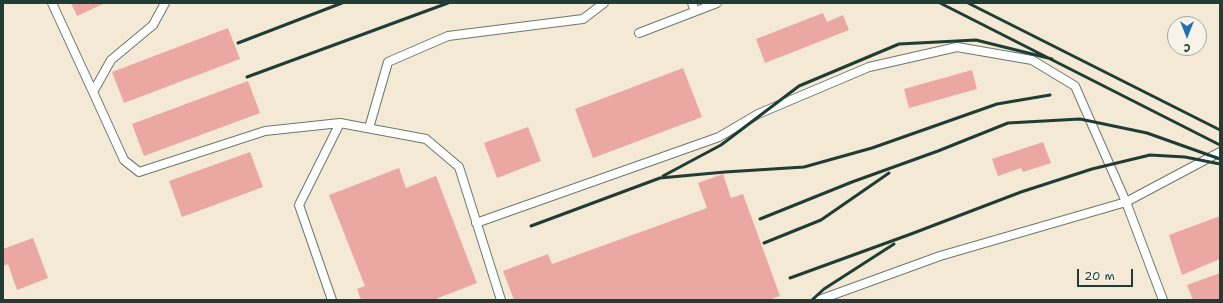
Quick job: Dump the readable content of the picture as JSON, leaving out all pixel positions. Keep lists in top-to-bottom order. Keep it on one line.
{"scale_bar":"20 m","north":"bottom"}
